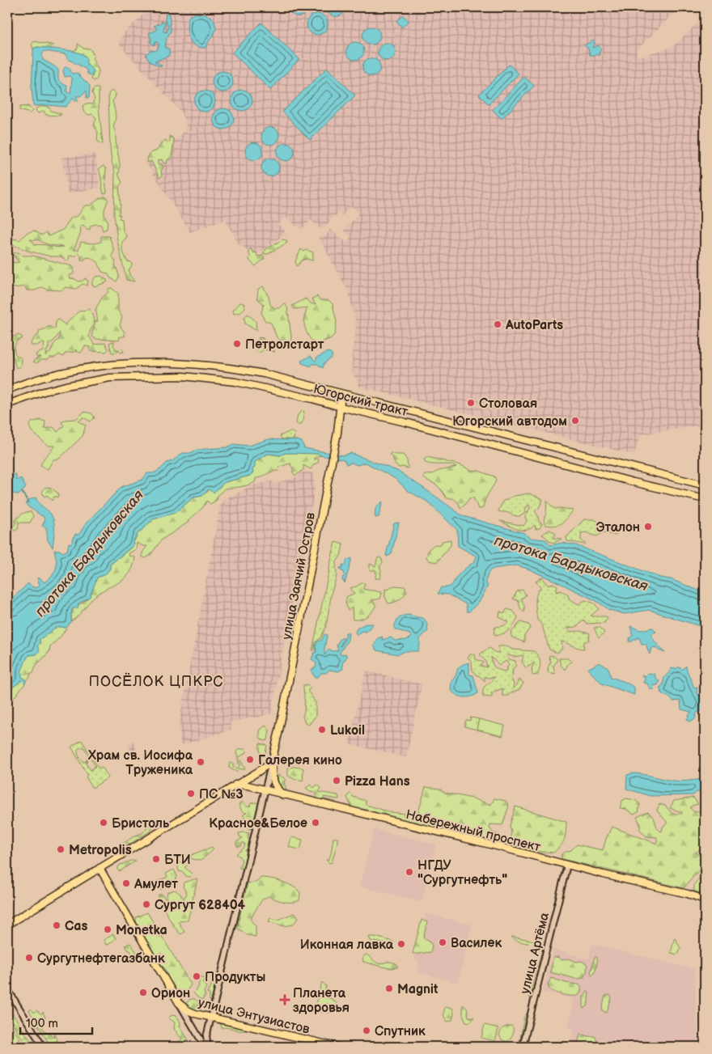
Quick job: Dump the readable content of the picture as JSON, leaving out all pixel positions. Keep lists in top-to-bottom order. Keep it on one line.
{"streets":{"main road":["Югорский тракт","улица Заячий Остров","Набережный проспект","улица Энтузиастов"],"street":["улица Артёма"]},"crossings":[["Югорский тракт","улица Заячий Остров"],["улица Заячий Остров","Набережный проспект"],["Набережный проспект","улица Артёма"]],"districts":["ПОСЁЛОК ЦПКРС"],"water":["протока Бардыковская"],"places":{"other":["AutoParts","Петролстарт","Столовая","Югорский автодом","Эталон","Lukoil","Галерея кино","Храм св. Иосифа Труженика","Pizza Hans","ПС №3","Бристоль","Красное&Белое","Metropolis","БТИ","НГДУ \"Сургутнефть\"","Амулет","Сургут 628404","Cas","Monetka","Василек","Иконная лавка","Сургутнефтегазбанк","Продукты","Magnit","Орион","Спутник"],"health":["Планета здоровья"]},"scale_bar":"100 m"}
